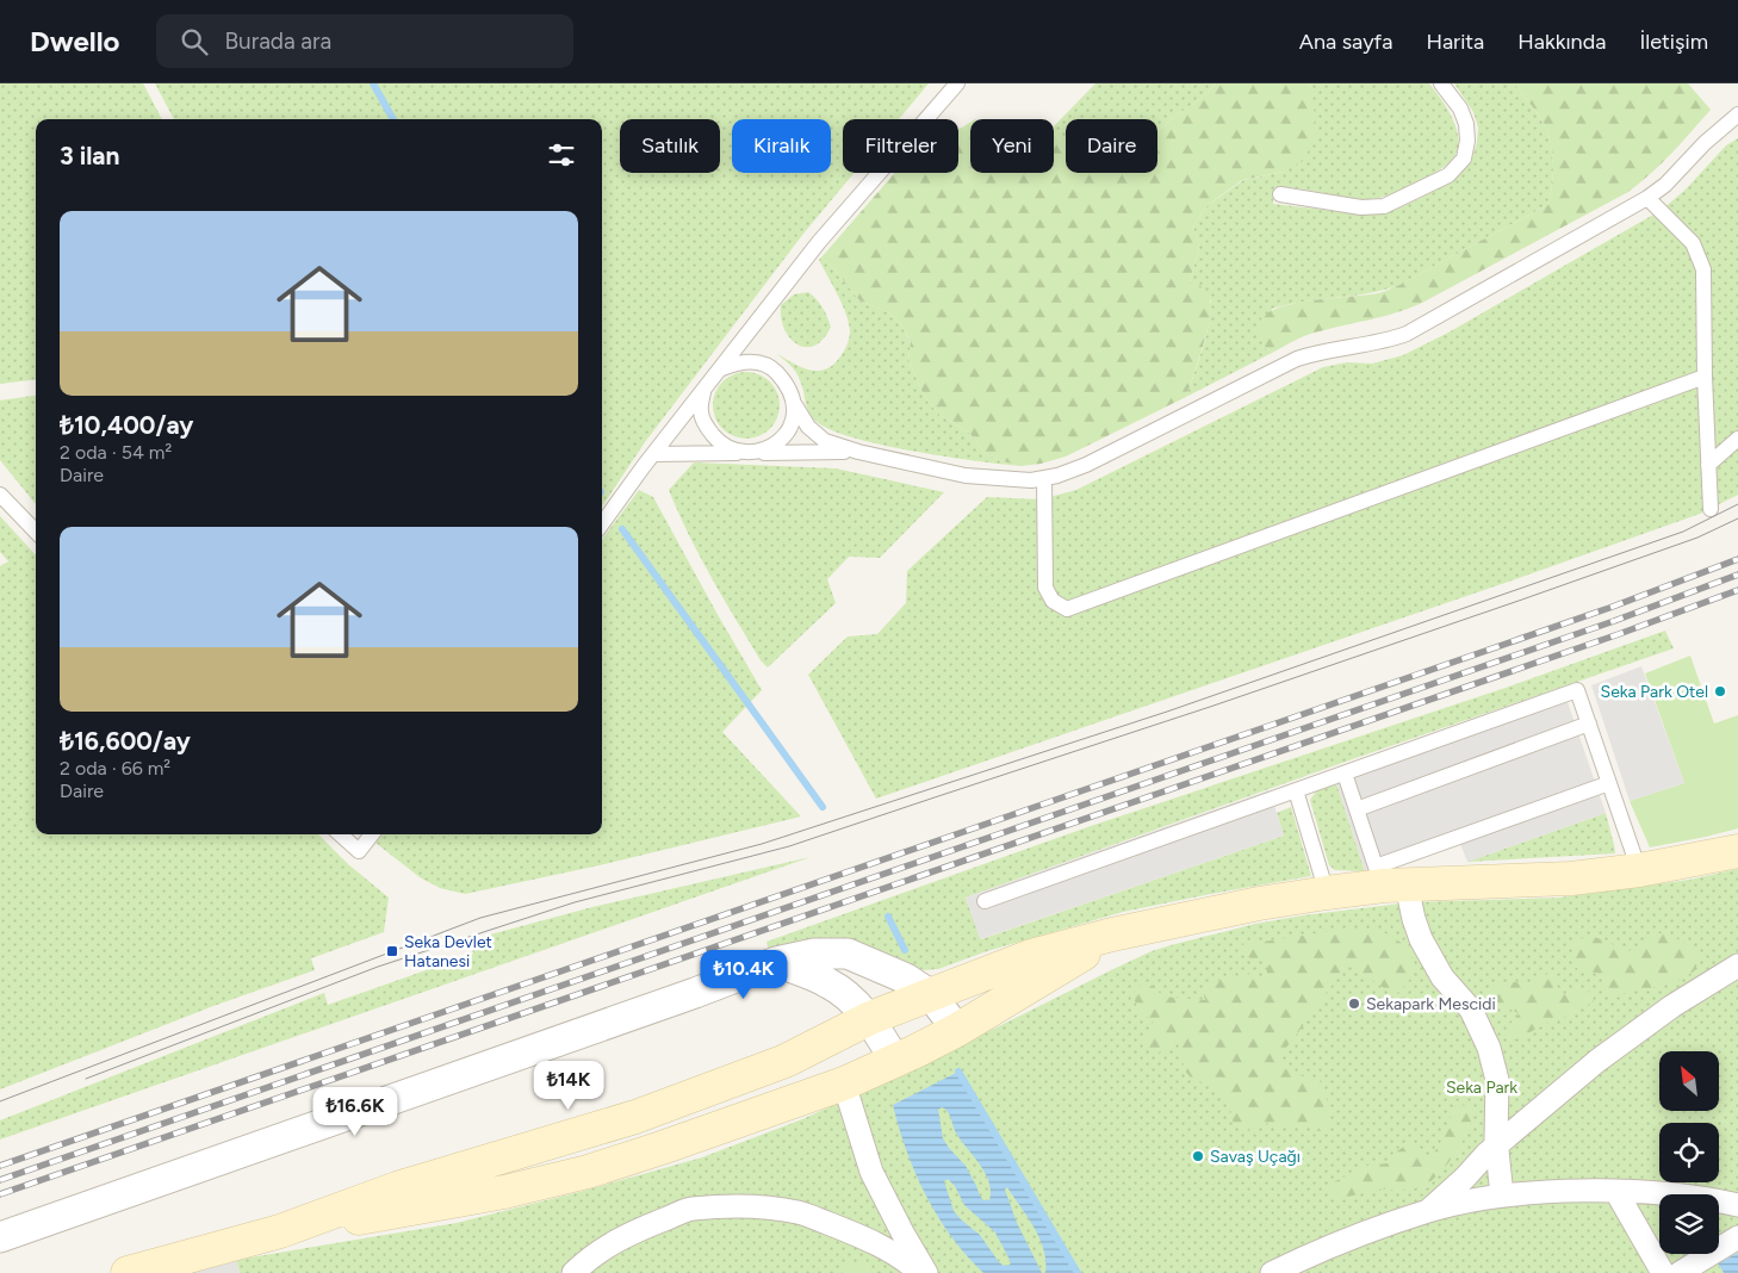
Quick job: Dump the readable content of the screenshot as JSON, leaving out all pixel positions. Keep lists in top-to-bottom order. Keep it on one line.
{"parks":["Seka Park"],"places":{"other":["Seka Park Otel","Sekapark Mescidi","Savaş Uçağı"],"transit":["Seka Devlet Hatanesi"]},"north":"top left","page":{"header":"Dwello","search":"Burada ara","nav":["Ana sayfa","Harita","Hakkında","İletişim"],"chip":["Satılık","Kiralık","Filtreler","Yeni","Daire"],"heading":"3 ilan","list":[{"name":"₺10,400/ay","note":"2 oda · 54 m² · Daire"},{"name":"₺16,600/ay","note":"2 oda · 66 m² · Daire"}],"price":["₺10.4K","₺14K","₺16.6K"]}}
